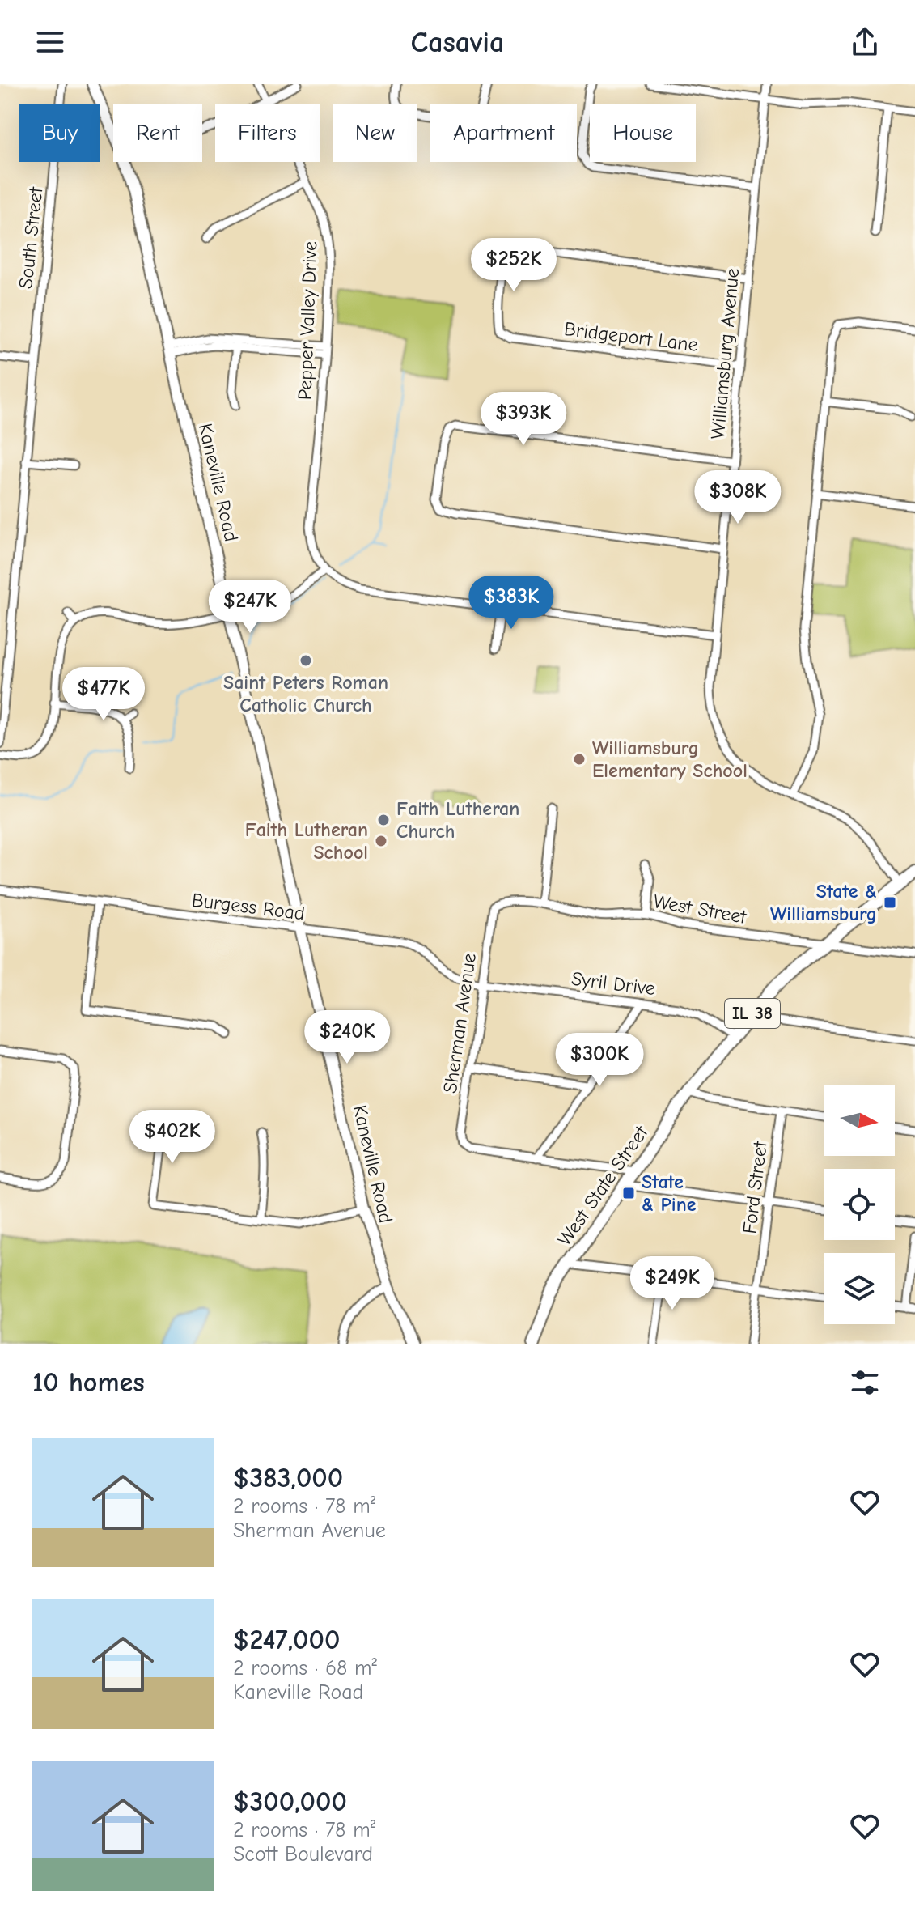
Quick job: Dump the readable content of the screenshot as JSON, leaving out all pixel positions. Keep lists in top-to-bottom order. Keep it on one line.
{"streets":{"main road":["Kaneville Road","IL 38","West State Street"],"street":["South Street","Pepper Valley Drive","Bridgeport Lane","Williamsburg Avenue","Burgess Road","West Street","Syril Drive","Sherman Avenue","Ford Street"]},"crossings":[["Bridgeport Lane","Williamsburg Avenue"],["Williamsburg Avenue","West State Street"],["Kaneville Road","Burgess Road"],["Burgess Road","Syril Drive"],["Burgess Road","Sherman Avenue"],["West Street","Sherman Avenue"],["West Street","West State Street"],["Syril Drive","Sherman Avenue"],["Syril Drive","West State Street"]],"places":{"other":["Saint Peters Roman Catholic Church","Williamsburg Elementary School","Faith Lutheran Church","Faith Lutheran School"],"transit":["State & Williamsburg","State & Pine"]},"north":"right","page":{"header":"Casavia","chip":["Buy","Rent","Filters","New","Apartment","House"],"price":["$252K","$393K","$308K","$383K","$247K","$477K","$240K","$300K","$402K","$249K"],"heading":"10 homes","list":[{"name":"$383,000","note":"2 rooms · 78 m² · Sherman Avenue"},{"name":"$247,000","note":"2 rooms · 68 m² · Kaneville Road"},{"name":"$300,000","note":"2 rooms · 78 m² · Scott Boulevard"}]}}
